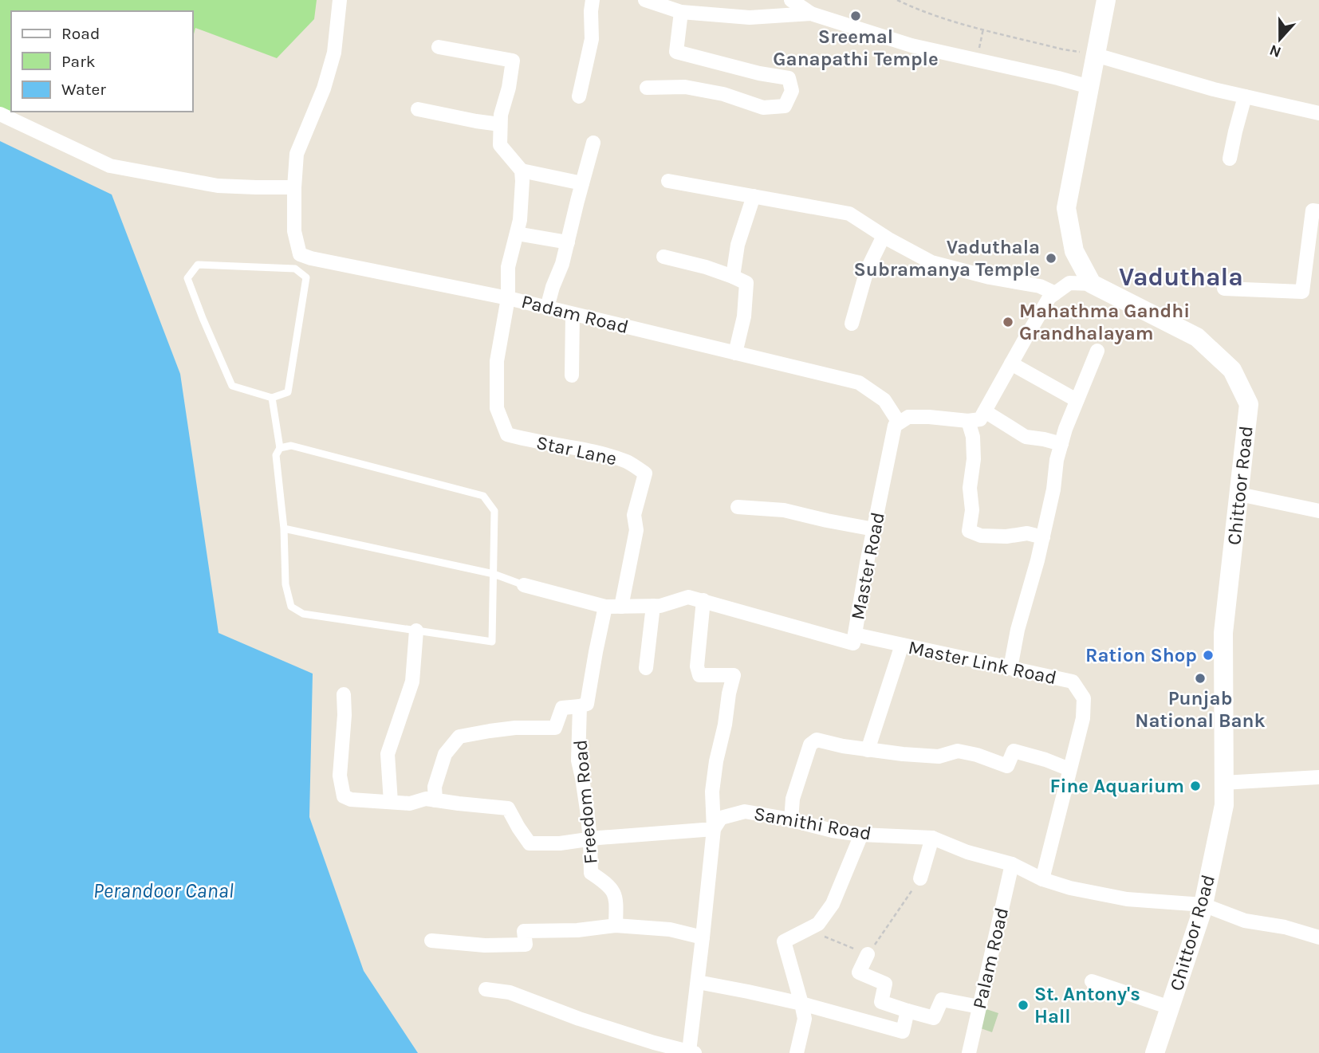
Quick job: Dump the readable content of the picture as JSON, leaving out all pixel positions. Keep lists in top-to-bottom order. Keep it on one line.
{"streets":{"main road":["Chittoor Road"],"street":["Padam Road","Star Lane","Master Road","Master Link Road","Freedom Road","Samithi Road","Palam Road"]},"crossings":[["Padam Road","Star Lane"],["Padam Road","Master Road"],["Star Lane","Master Road"],["Chittoor Road","Samithi Road"],["Master Road","Master Link Road"],["Master Road","Freedom Road"],["Master Link Road","Samithi Road"],["Samithi Road","Palam Road"]],"districts":["Vaduthala"],"water":["Perandoor Canal"],"places":["Sreemal Ganapathi Temple","Vaduthala Subramanya Temple","Mahathma Gandhi Grandhalayam","Ration Shop","Punjab National Bank","Fine Aquarium","St. Antony's Hall"],"legend":["Road","Park","Water"],"north":"bottom"}
